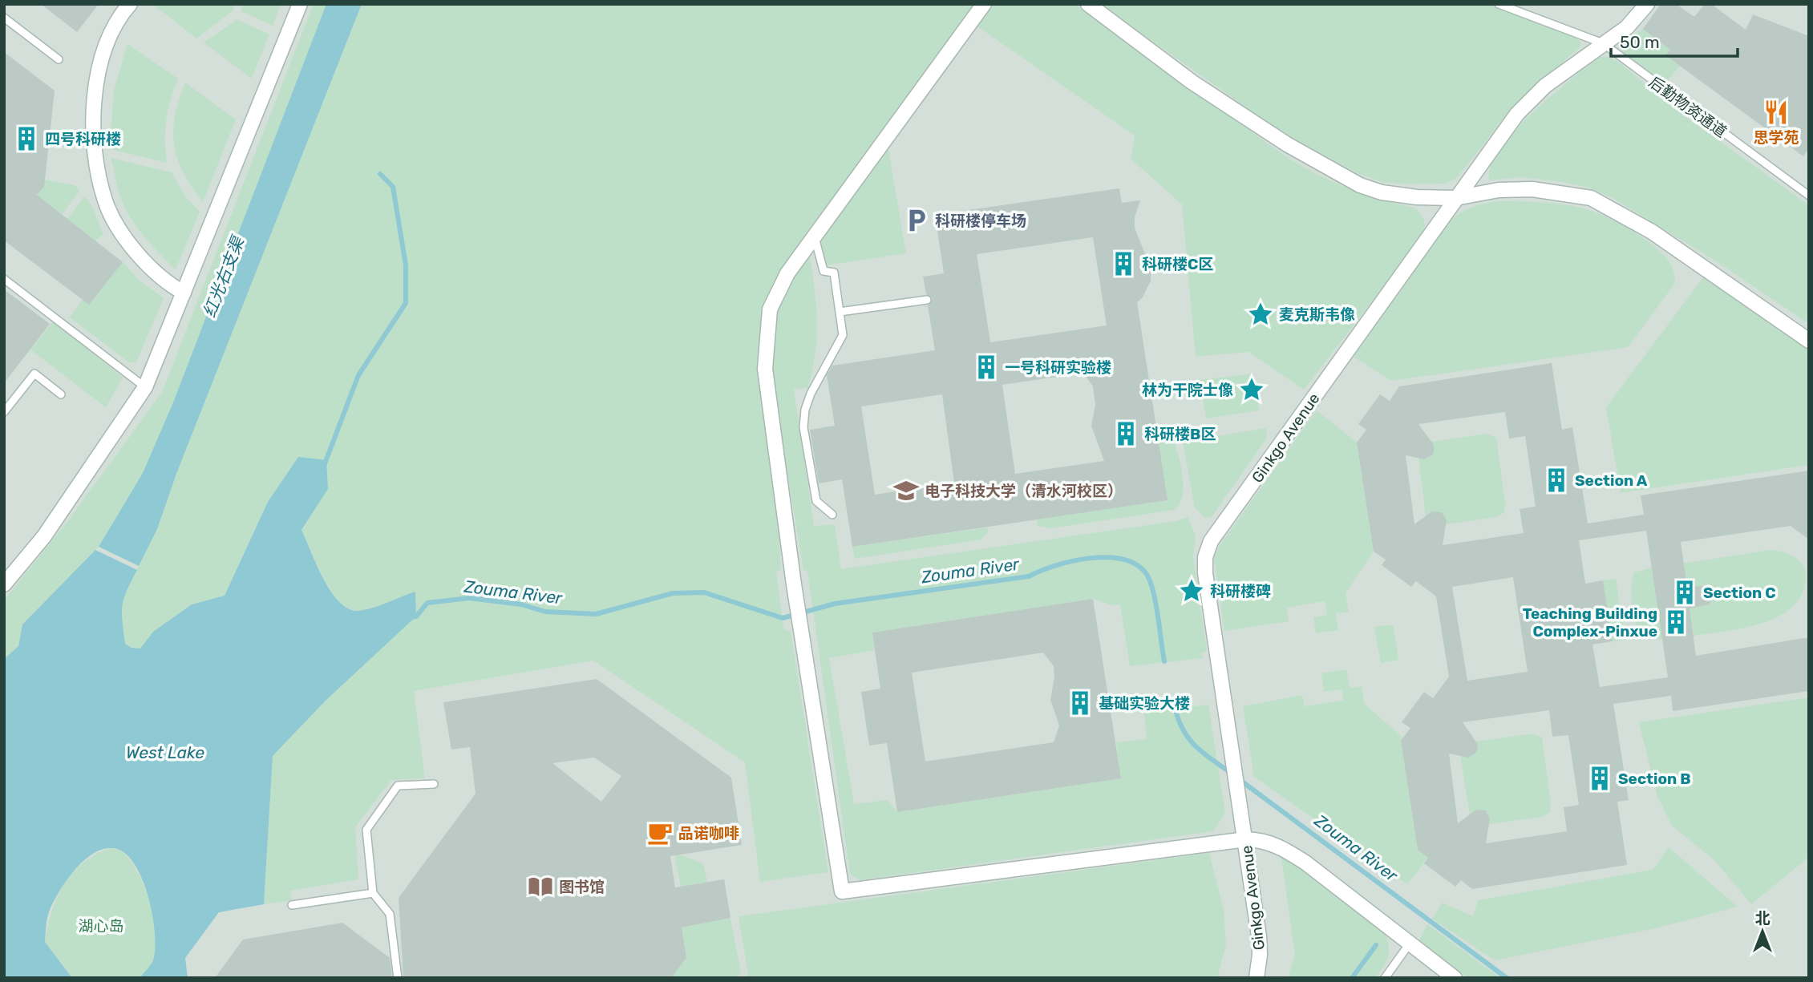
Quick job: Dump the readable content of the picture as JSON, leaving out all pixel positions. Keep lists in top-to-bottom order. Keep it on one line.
{"streets":{"street":["Ginkgo Avenue"],"lane":["后勤物资通道"]},"crossings":[["后勤物资通道","Ginkgo Avenue"]],"water":["红光右支渠","Zouma River","West Lake"],"parks":["湖心岛"],"places":{"restaurant":["思学苑"],"building":["四号科研楼","科研楼C区","一号科研实验楼","科研楼B区","Section A","Section C","Teaching Building Complex-Pinxue","基础实验大楼","Section B"],"parking":["科研楼停车场"],"place":["麦克斯韦像","林为干院士像","科研楼碑"],"school or university":["电子科技大学（清水河校区）"],"cafe":["品诺咖啡"],"library":["图书馆"]},"scale_bar":"50 m","north":"top"}
